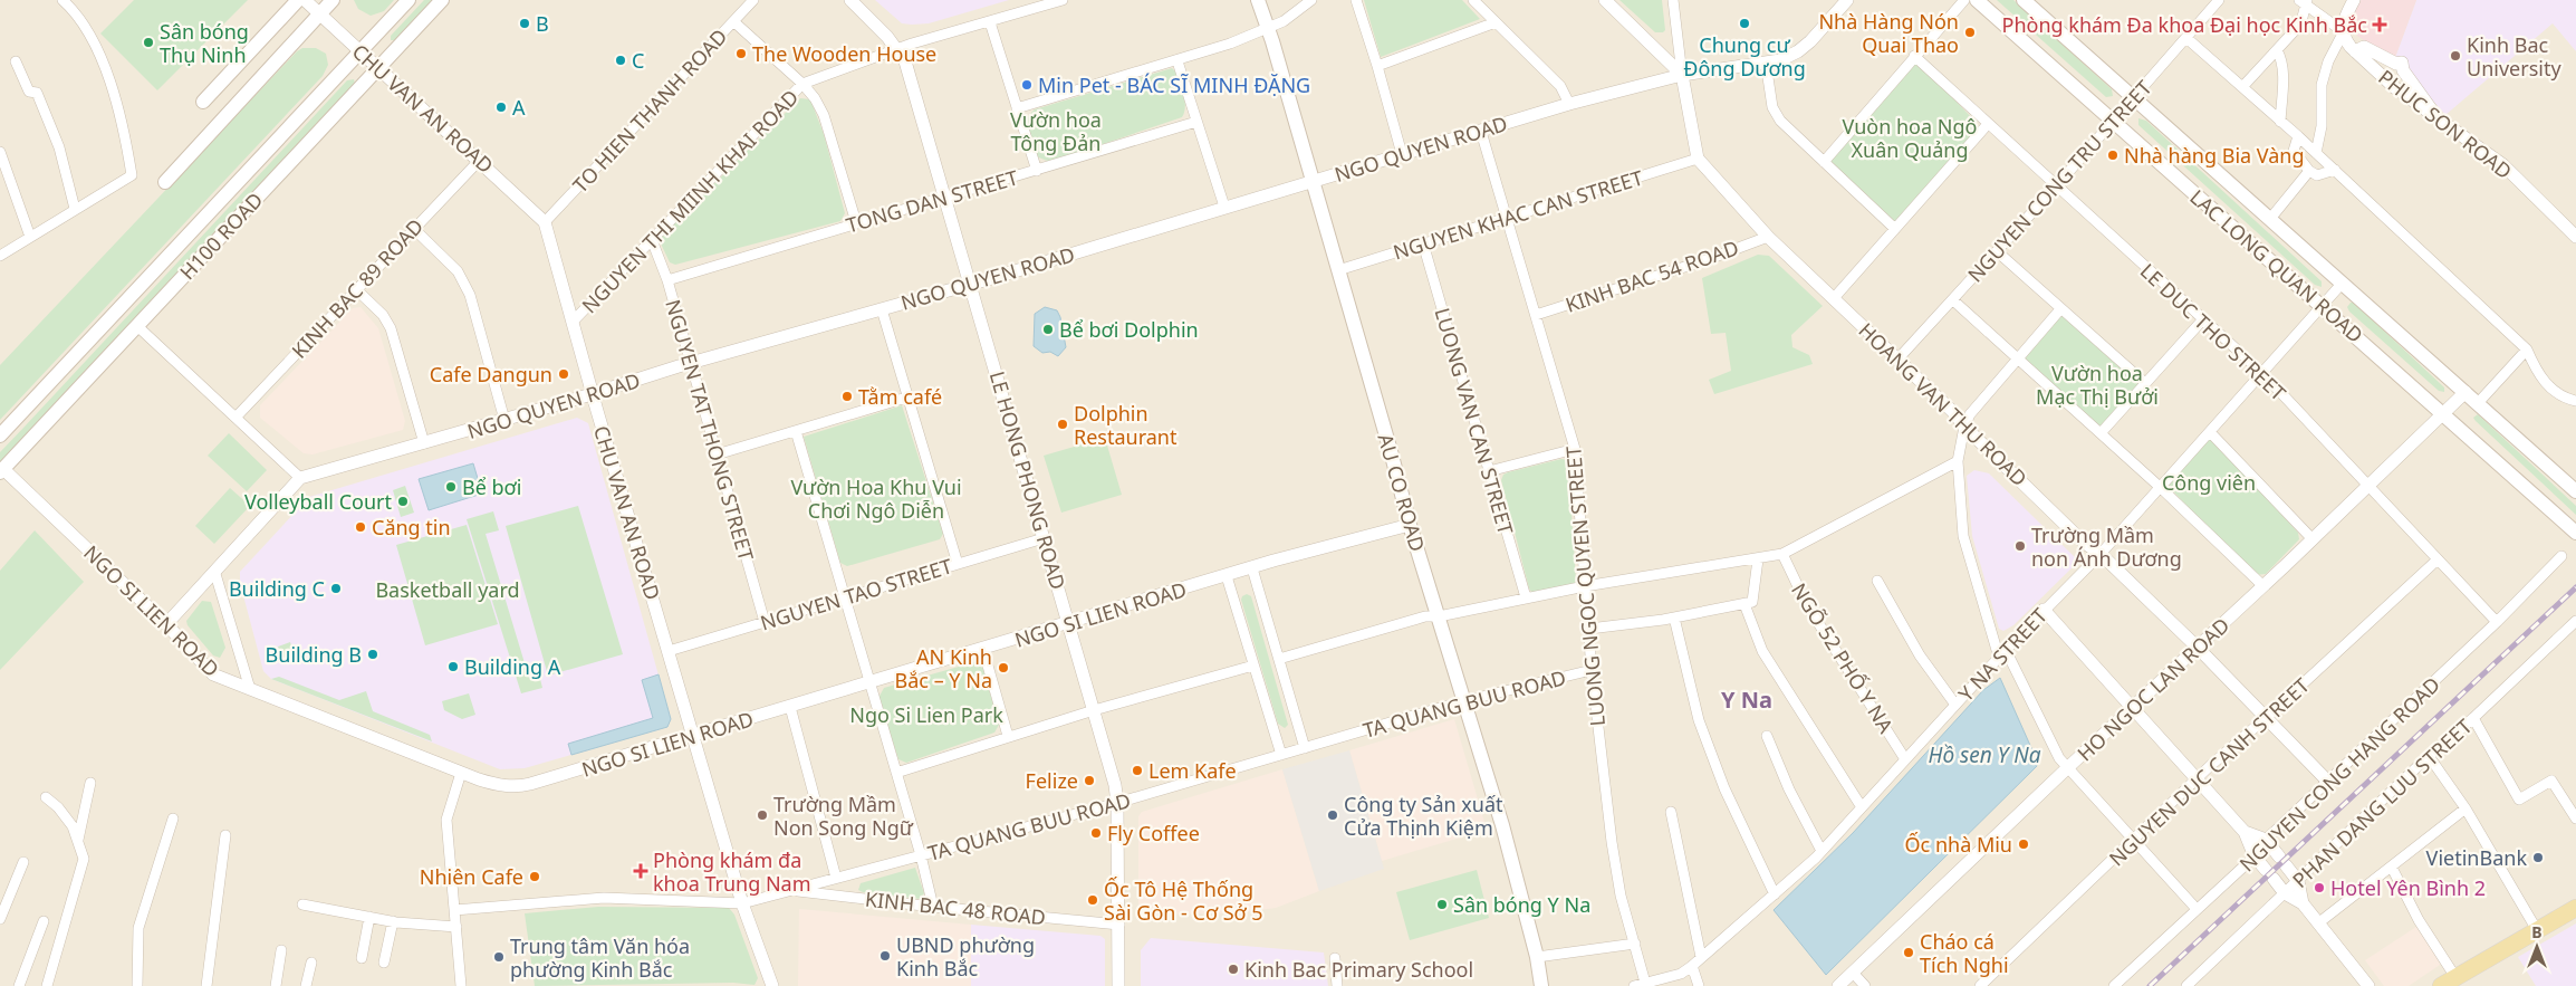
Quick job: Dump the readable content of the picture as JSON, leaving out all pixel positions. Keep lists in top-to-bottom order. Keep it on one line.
{"streets":{"main road":["H100 ROAD","LAC LONG QUAN ROAD","AU CO ROAD"],"street":["CHU VAN AN ROAD","TO HIEN THANH ROAD","PHUC SON ROAD","NGO QUYEN ROAD","NGUYEN CONG TRU STREET","NGUYEN THI MIINH KHAI ROAD","TONG DAN STREET","NGUYEN KHAC CAN STREET","KINH BAC 54 ROAD","KINH BAC 89 ROAD","LE DUC THO STREET","HOANG VAN THU ROAD","LUONG VAN CAN STREET","NGUYEN TAT THONG STREET","LE HONG PHONG ROAD","LUONG NGOC QUYEN STREET","NGUYEN TAO STREET","NGO SI LIEN ROAD","Y NA STREET","NGÕ 52 PHỐ Y NA","HO NGOC LAN ROAD","TA QUANG BUU ROAD","NGUYEN DUC CANH STREET","NGUYEN CONG HANG ROAD","PHAN DANG LUU STREET","KINH BAC 48 ROAD"]},"crossings":[["CHU VAN AN ROAD","TO HIEN THANH ROAD"],["CHU VAN AN ROAD","NGO QUYEN ROAD"],["CHU VAN AN ROAD","NGUYEN THI MIINH KHAI ROAD"],["CHU VAN AN ROAD","H100 ROAD"],["CHU VAN AN ROAD","KINH BAC 89 ROAD"],["CHU VAN AN ROAD","NGUYEN TAO STREET"],["CHU VAN AN ROAD","NGO SI LIEN ROAD"],["CHU VAN AN ROAD","TA QUANG BUU ROAD"],["NGO QUYEN ROAD","NGUYEN TAT THONG STREET"],["NGO QUYEN ROAD","LE HONG PHONG ROAD"],["NGO QUYEN ROAD","AU CO ROAD"],["NGO QUYEN ROAD","LUONG NGOC QUYEN STREET"],["NGUYEN CONG TRU STREET","LAC LONG QUAN ROAD"],["NGUYEN CONG TRU STREET","LE DUC THO STREET"],["NGUYEN CONG TRU STREET","HOANG VAN THU ROAD"],["NGUYEN THI MIINH KHAI ROAD","NGUYEN TAT THONG STREET"],["NGUYEN THI MIINH KHAI ROAD","LE HONG PHONG ROAD"],["TONG DAN STREET","NGUYEN TAT THONG STREET"],["TONG DAN STREET","LE HONG PHONG ROAD"],["NGUYEN KHAC CAN STREET","HOANG VAN THU ROAD"],["NGUYEN KHAC CAN STREET","LUONG VAN CAN STREET"],["NGUYEN KHAC CAN STREET","AU CO ROAD"],["NGUYEN KHAC CAN STREET","LUONG NGOC QUYEN STREET"],["H100 ROAD","NGO SI LIEN ROAD"],["LAC LONG QUAN ROAD","Y NA STREET"],["LAC LONG QUAN ROAD","HO NGOC LAN ROAD"],["KINH BAC 54 ROAD","HOANG VAN THU ROAD"],["KINH BAC 54 ROAD","LUONG NGOC QUYEN STREET"],["LE DUC THO STREET","Y NA STREET"],["LE DUC THO STREET","HO NGOC LAN ROAD"],["LE DUC THO STREET","NGUYEN DUC CANH STREET"],["LE DUC THO STREET","NGUYEN CONG HANG ROAD"],["HOANG VAN THU ROAD","Y NA STREET"],["HOANG VAN THU ROAD","HO NGOC LAN ROAD"],["HOANG VAN THU ROAD","NGUYEN DUC CANH STREET"],["HOANG VAN THU ROAD","NGUYEN CONG HANG ROAD"],["NGUYEN TAT THONG STREET","NGUYEN TAO STREET"],["LE HONG PHONG ROAD","NGUYEN TAO STREET"],["LE HONG PHONG ROAD","NGO SI LIEN ROAD"],["LE HONG PHONG ROAD","TA QUANG BUU ROAD"],["LE HONG PHONG ROAD","KINH BAC 48 ROAD"],["AU CO ROAD","NGO SI LIEN ROAD"],["AU CO ROAD","TA QUANG BUU ROAD"],["LUONG NGOC QUYEN STREET","Y NA STREET"],["LUONG NGOC QUYEN STREET","TA QUANG BUU ROAD"],["Y NA STREET","NGÕ 52 PHỐ Y NA"],["TA QUANG BUU ROAD","KINH BAC 48 ROAD"]],"districts":["Y Na"],"water":["Hồ sen Y Na"],"parks":["Vườn hoa Tông Đản","Vuòn hoa Ngô Xuân Quảng","Vườn hoa Mạc Thị Bưởi","Công viên","Vườn Hoa Khu Vui Chơi Ngô Diễn","Basketball yard","Ngo Si Lien Park"],"places":{"other":["B","Chung cư Đông Dương","Nhà Hàng Nón Quai Thao","Sân bóng Thụ Ninh","The Wooden House","Kinh Bac University","C","Min Pet - BÁC SĨ MINH ĐẶNG","A","Nhà hàng Bia Vàng","Bể bơi Dolphin","Cafe Dangun","Tằm café","Dolphin Restaurant","Bể bơi","Volleyball Court","Căng tin","Trường Mầm non Ánh Dương","Building C","Building B","Building A","AN Kinh Bắc – Y Na","Lem Kafe","Felize","Trường Mầm Non Song Ngữ","Công ty Sản xuất Cửa Thịnh Kiệm","Fly Coffee","Ốc nhà Miu","VietinBank","Nhiên Cafe","Hotel Yên Bình 2","Ốc Tô Hệ Thống Sài Gòn - Cơ Sở 5","Sân bóng Y Na","Cháo cá Tích Nghi","UBND phường Kinh Bắc","Trung tâm Văn hóa phường Kinh Bắc","Kinh Bac Primary School"],"health":["Phòng khám Đa khoa Đại học Kinh Bắc","Phòng khám đa khoa Trung Nam"]},"north":"top"}
